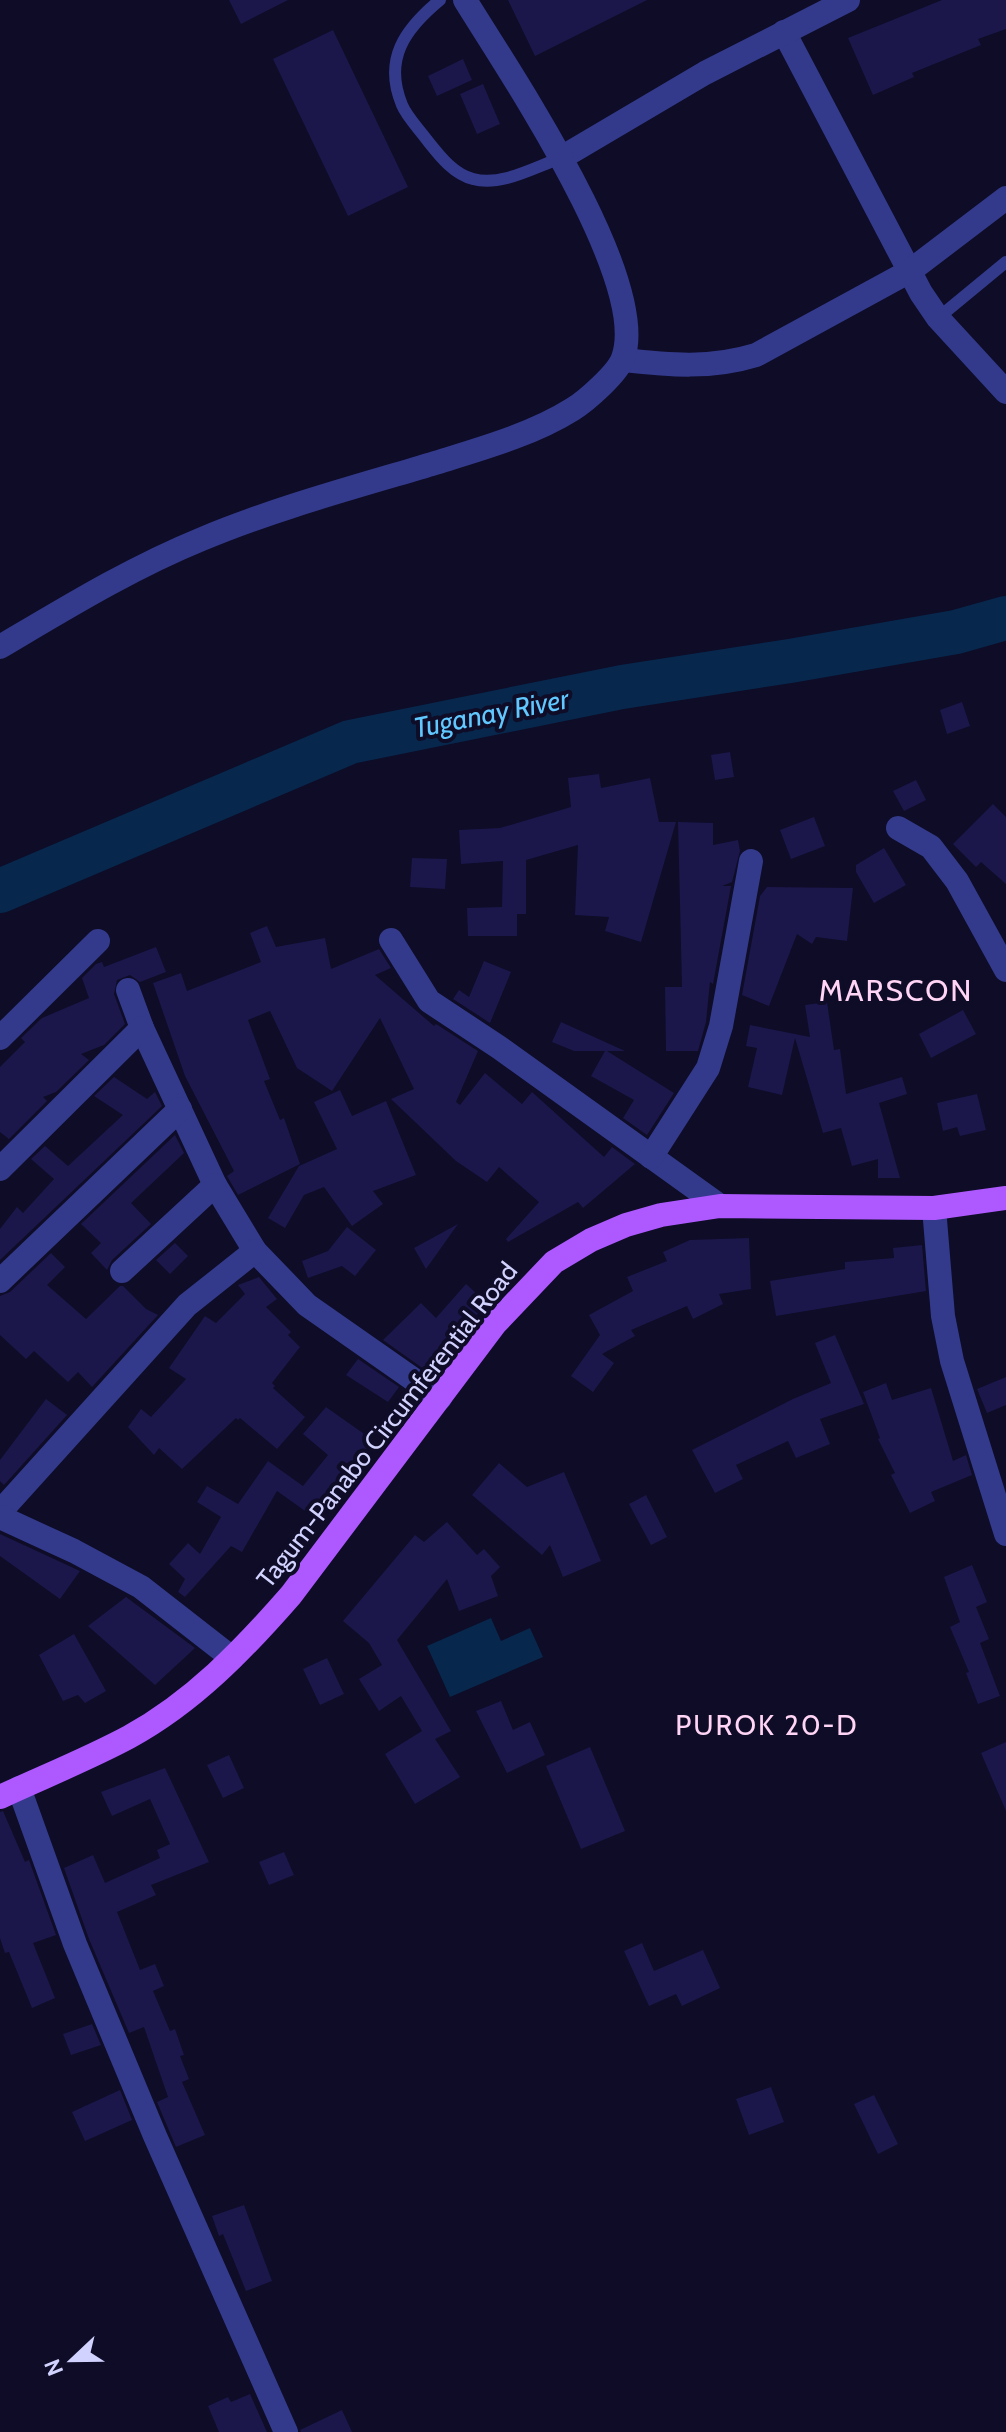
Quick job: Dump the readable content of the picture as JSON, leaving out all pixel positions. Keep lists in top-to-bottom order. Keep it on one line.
{"streets":{"main road":["Tagum-Panabo Circumferential Road"]},"districts":["MARSCON","PUROK 20-D"],"water":["Tuganay River"],"north":"left"}
